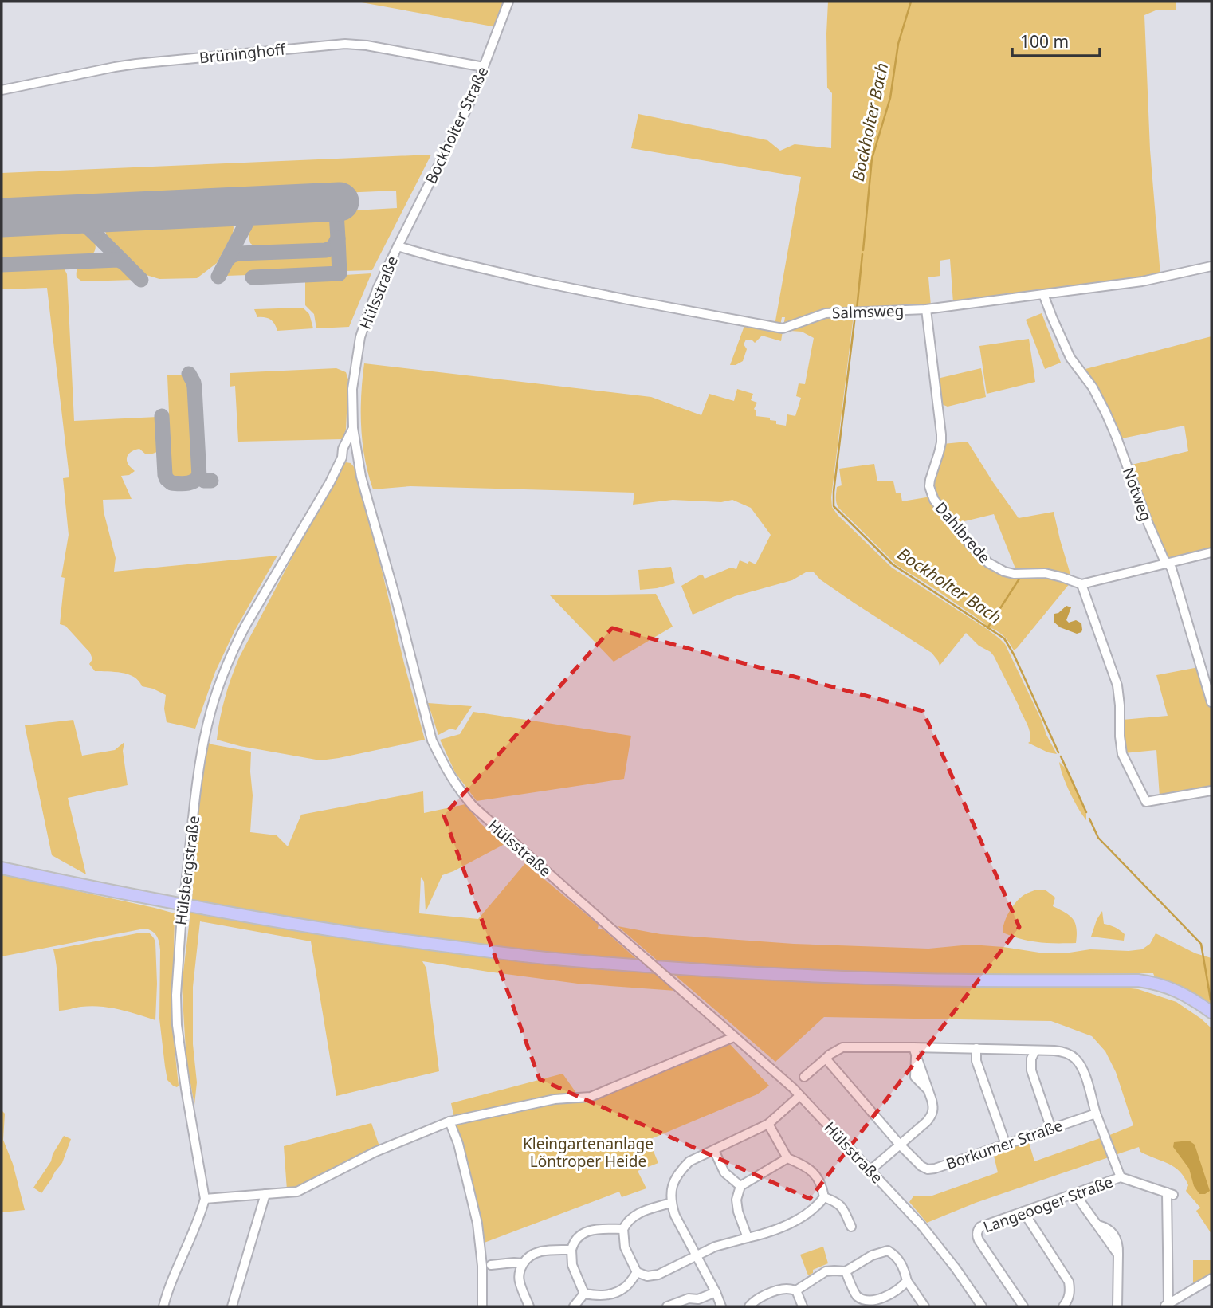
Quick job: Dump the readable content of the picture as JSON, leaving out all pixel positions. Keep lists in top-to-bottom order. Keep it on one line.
{"streets":{"street":["Brüninghoff","Bockholter Straße","Hülsstraße","Salmsweg","Notweg","Dahlbrede","Hülsbergstraße","Borkumer Straße","Langeooger Straße"]},"crossings":[["Brüninghoff","Bockholter Straße"],["Bockholter Straße","Hülsstraße"],["Bockholter Straße","Salmsweg"],["Hülsstraße","Salmsweg"],["Hülsstraße","Hülsbergstraße"],["Salmsweg","Notweg"],["Salmsweg","Dahlbrede"]],"water":["Bockholter Bach"],"parks":["Kleingartenanlage Löntroper Heide"],"scale_bar":"100 m"}
